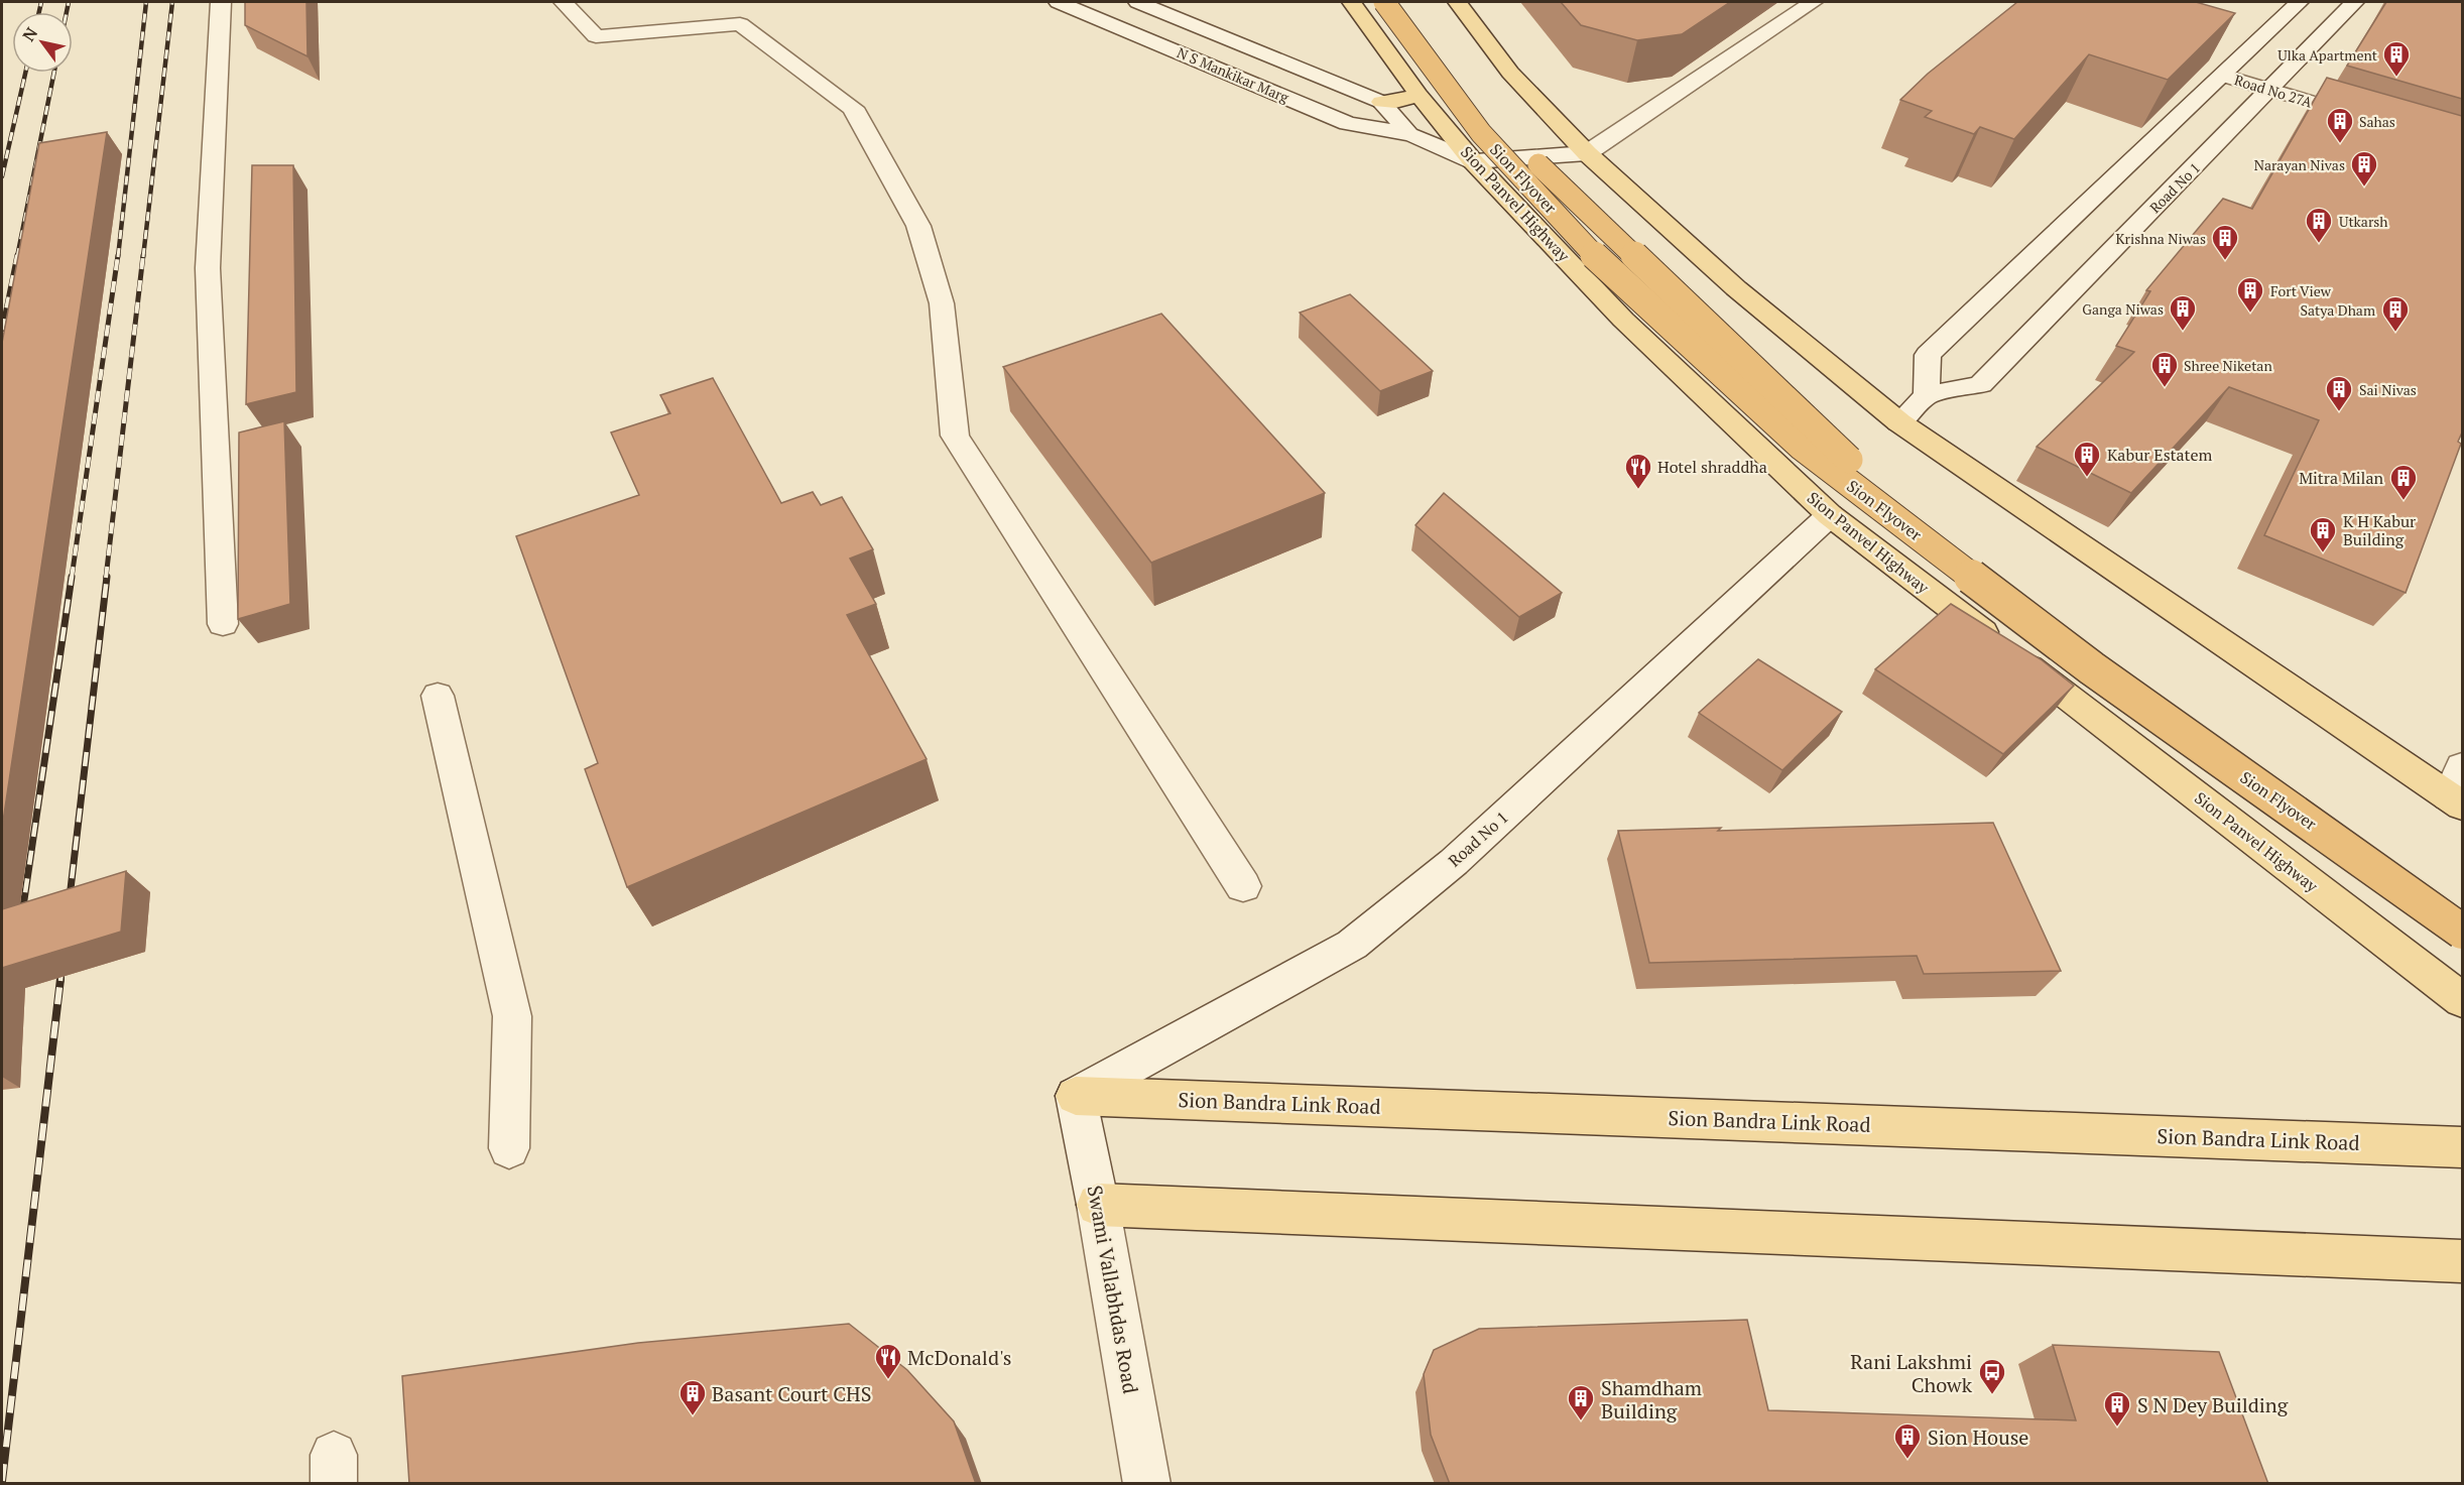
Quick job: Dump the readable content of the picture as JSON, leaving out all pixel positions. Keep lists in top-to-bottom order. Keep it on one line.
{"streets":{"highway":["Sion Flyover"],"main road":["N S Mankikar Marg","Road No 27A","Road No 1","Sion Panvel Highway","Sion Bandra Link Road","Swami Vallabhdas Road"]},"crossings":[["N S Mankikar Marg","Sion Panvel Highway"],["Road No 27A","Road No 1"],["Road No 1","Sion Panvel Highway"],["Road No 1","Sion Bandra Link Road"],["Road No 1","Swami Vallabhdas Road"],["Sion Bandra Link Road","Swami Vallabhdas Road"]],"places":{"building":["Ulka Apartment","Sahas","Narayan Nivas","Utkarsh","Krishna Niwas","Fort View","Ganga Niwas","Satya Dham","Shree Niketan","Sai Nivas","Kabur Estatem","Mitra Milan","K H Kabur Building","Basant Court CHS","Shamdham Building","S N Dey Building","Sion House"],"restaurant":["Hotel shraddha","McDonald's"],"bus stop":["Rani Lakshmi Chowk"]},"north":"top left"}
